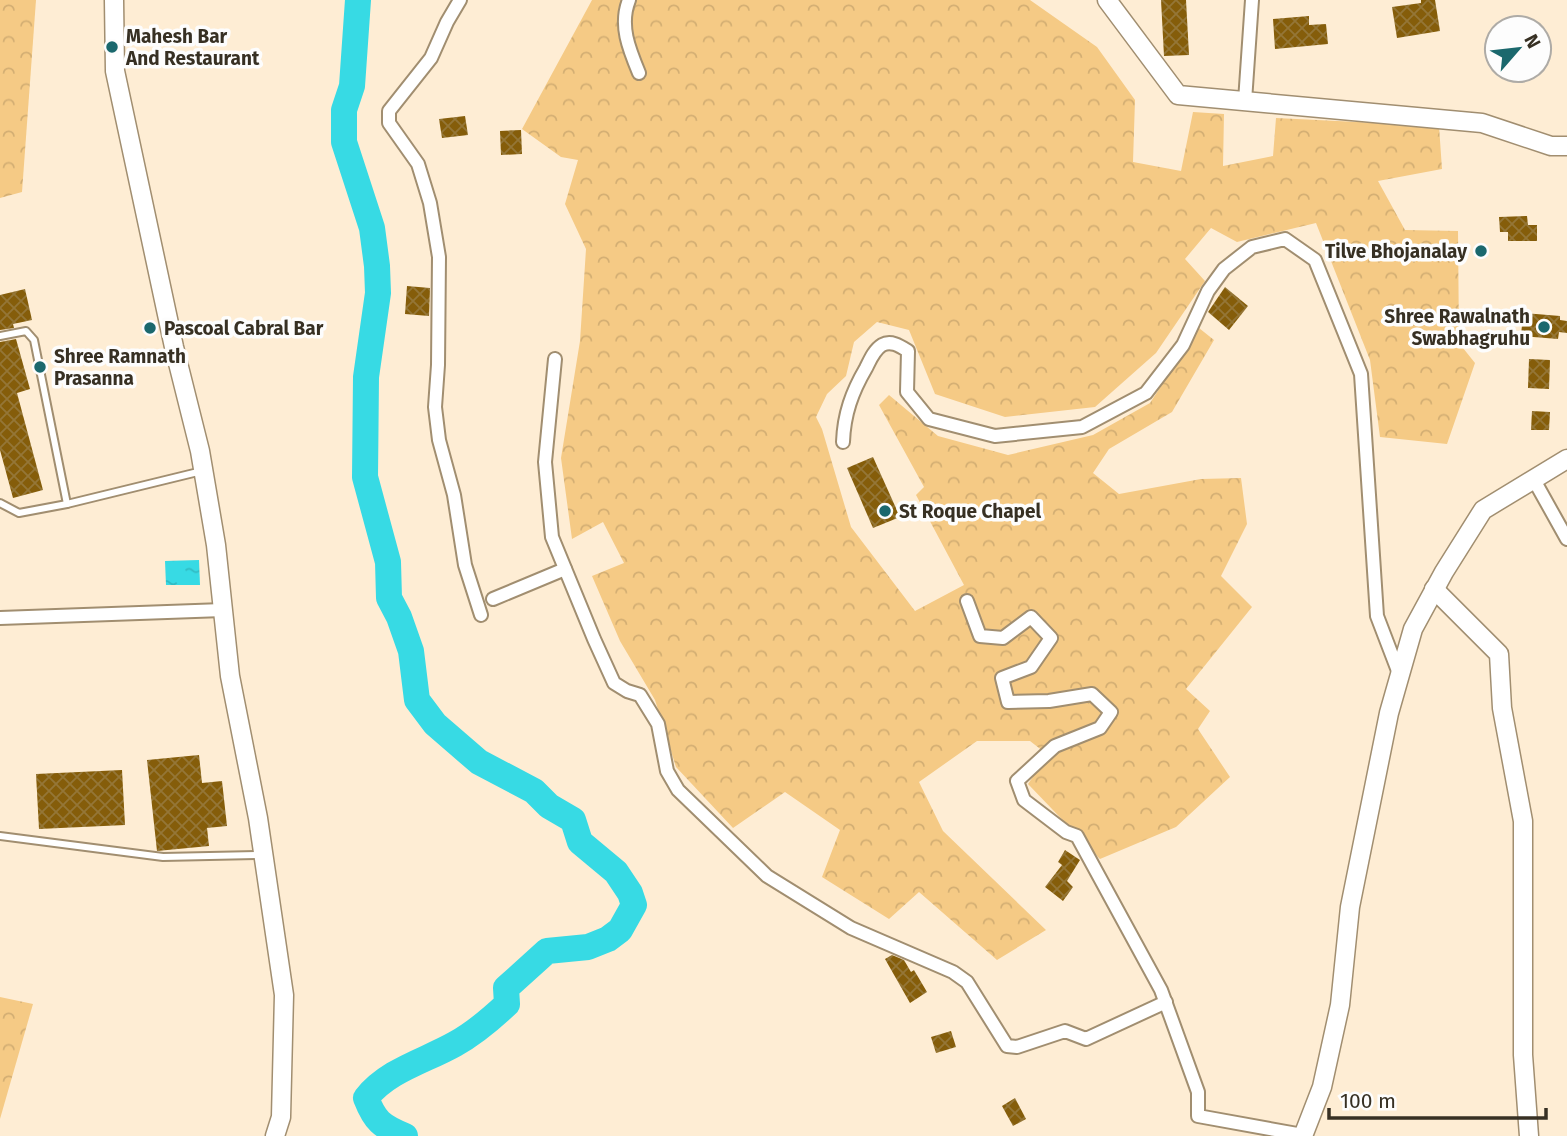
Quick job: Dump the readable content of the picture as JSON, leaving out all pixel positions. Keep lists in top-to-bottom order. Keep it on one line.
{"places":["Mahesh Bar And Restaurant","Tilve Bhojanalay","Shree Rawalnath Swabhagruhu","Pascoal Cabral Bar","Shree Ramnath Prasanna","St Roque Chapel"],"scale_bar":"100 m","north":"top right"}
